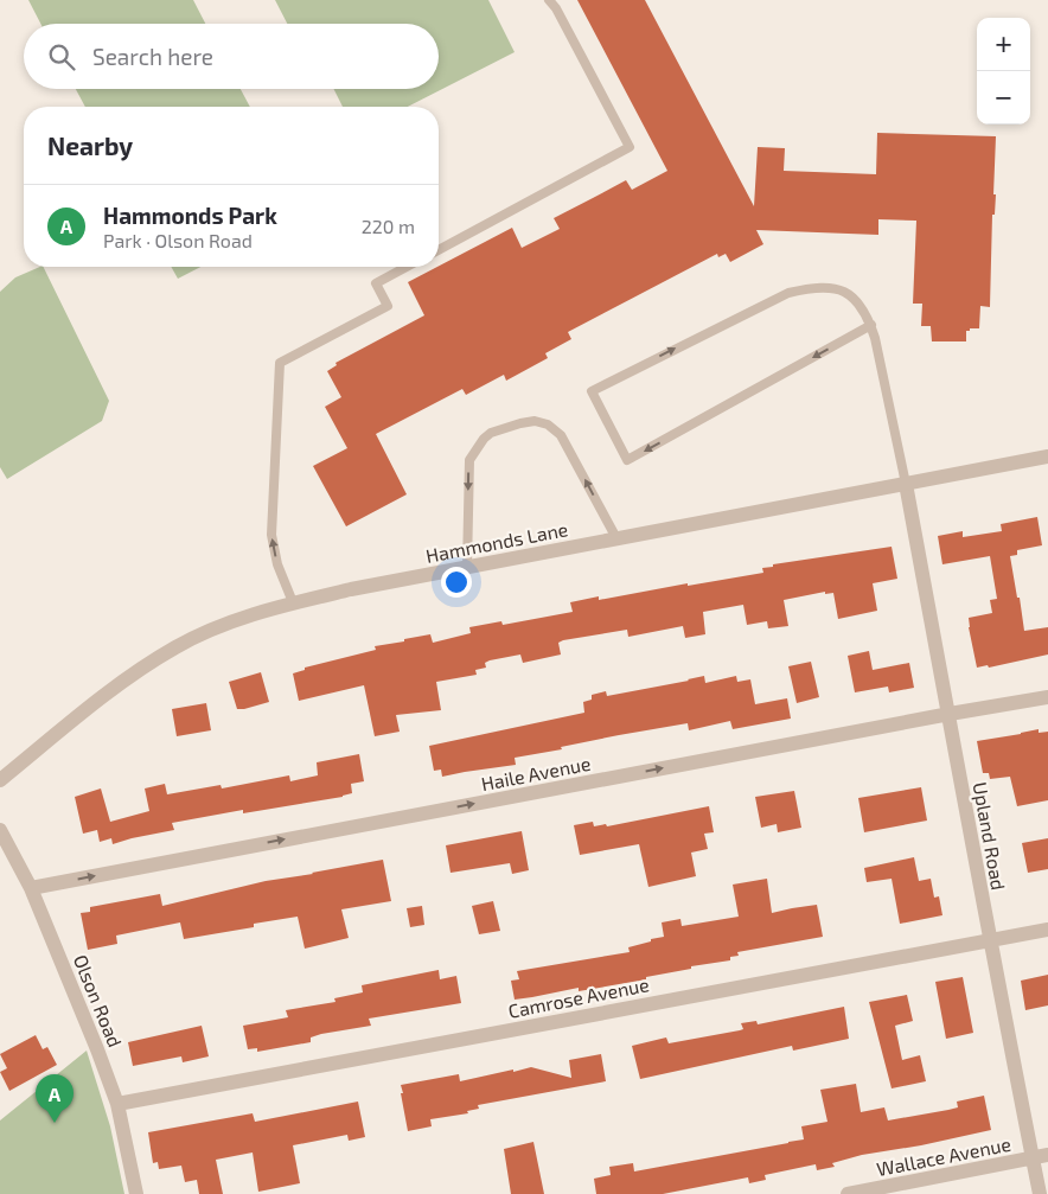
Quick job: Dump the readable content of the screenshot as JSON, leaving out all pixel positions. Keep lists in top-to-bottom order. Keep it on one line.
{"streets":{"street":["Hammonds Lane","Haile Avenue","Upland Road","Camrose Avenue","Olson Road","Wallace Avenue"]},"crossings":[["Hammonds Lane","Upland Road"],["Haile Avenue","Upland Road"],["Haile Avenue","Olson Road"],["Upland Road","Camrose Avenue"],["Upland Road","Wallace Avenue"],["Camrose Avenue","Olson Road"]],"one_way":["Haile Avenue"],"page":{"map_buttons":["+","−"],"search":"Search here","heading":"Nearby","list":[{"mark":"A","name":"Hammonds Park","note":"Park · Olson Road","value":"220 m"}],"pins":"A"}}
